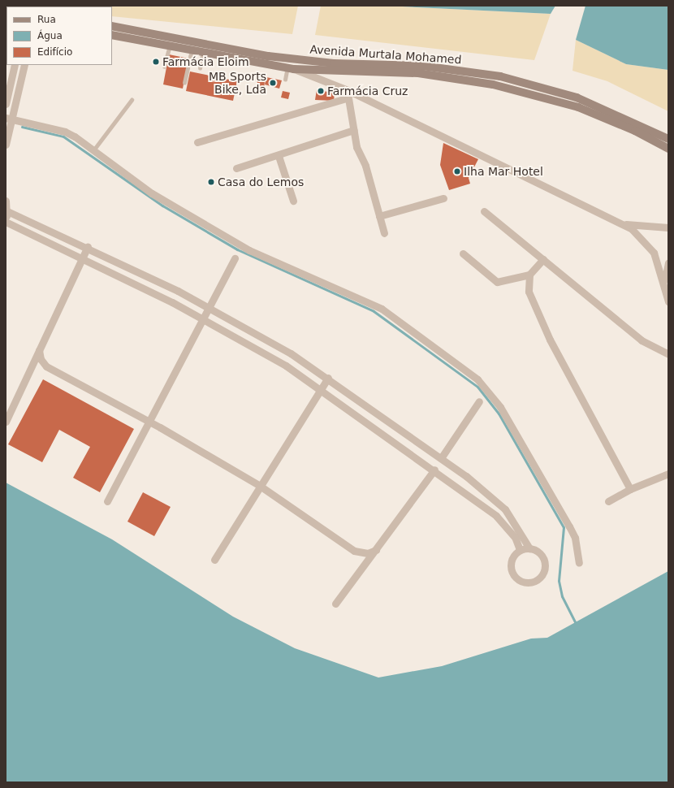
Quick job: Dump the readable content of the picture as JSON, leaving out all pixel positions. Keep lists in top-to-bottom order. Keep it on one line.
{"streets":{"street":["Avenida Murtala Mohamed"]},"places":["Farmácia Eloim","MB Sports Bike, Lda","Farmácia Cruz","Ilha Mar Hotel","Casa do Lemos"],"legend":["Rua","Água","Edifício"]}
